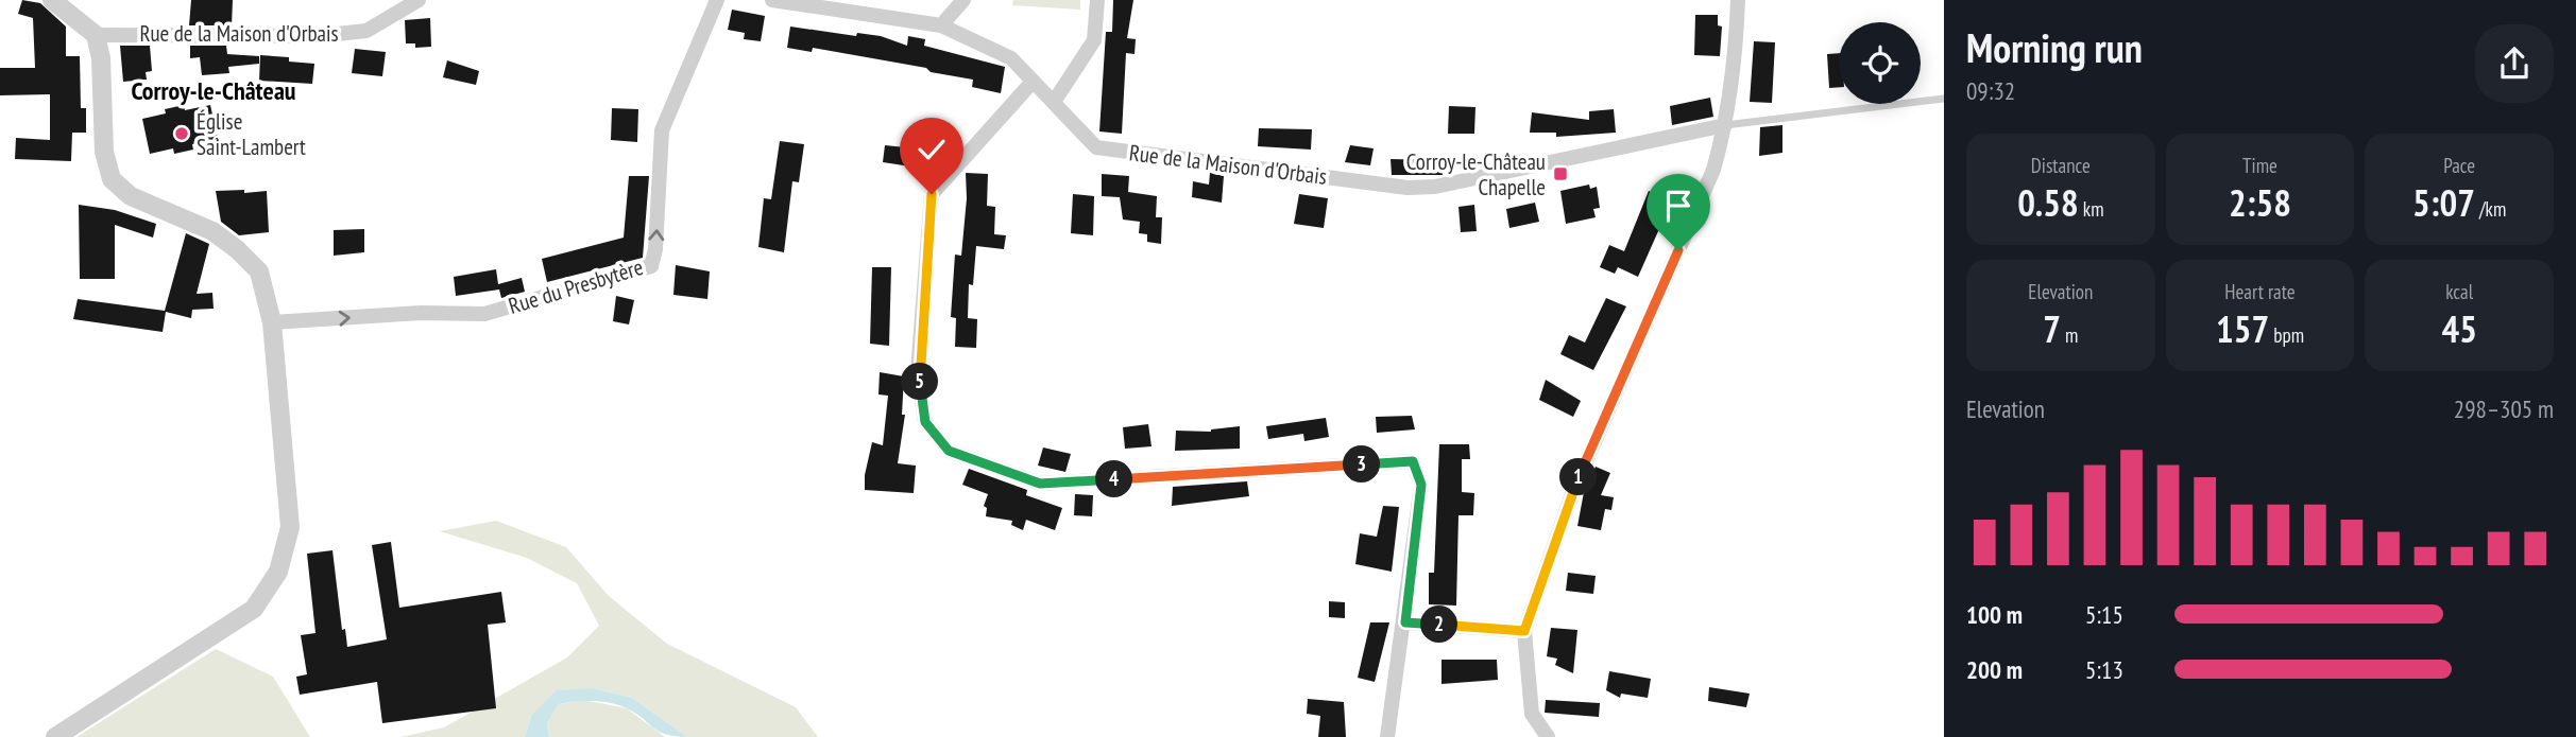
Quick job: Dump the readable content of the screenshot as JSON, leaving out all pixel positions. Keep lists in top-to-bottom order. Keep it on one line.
{"streets":{"street":["Rue de la Maison d'Orbais","Rue du Presbytère"]},"one_way":["Rue du Presbytère"],"districts":["Corroy-le-Château"],"places":{"other":["Église Saint-Lambert"],"transit":["Corroy-le-Château Chapelle"]},"page":{"heading":["Morning run","09:32"],"stats":[["Distance","0.58 km"],["Time","2:58"],["Pace","5:07 /km"],["Elevation","7 m"],["Heart rate","157 bpm"],["kcal","45"]],"pins":["5","3","1","4","2"],"chart":["Elevation","298–305 m"],"list":[{"name":"100 m","note":"5:15"},{"name":"200 m","note":"5:13"}]}}
